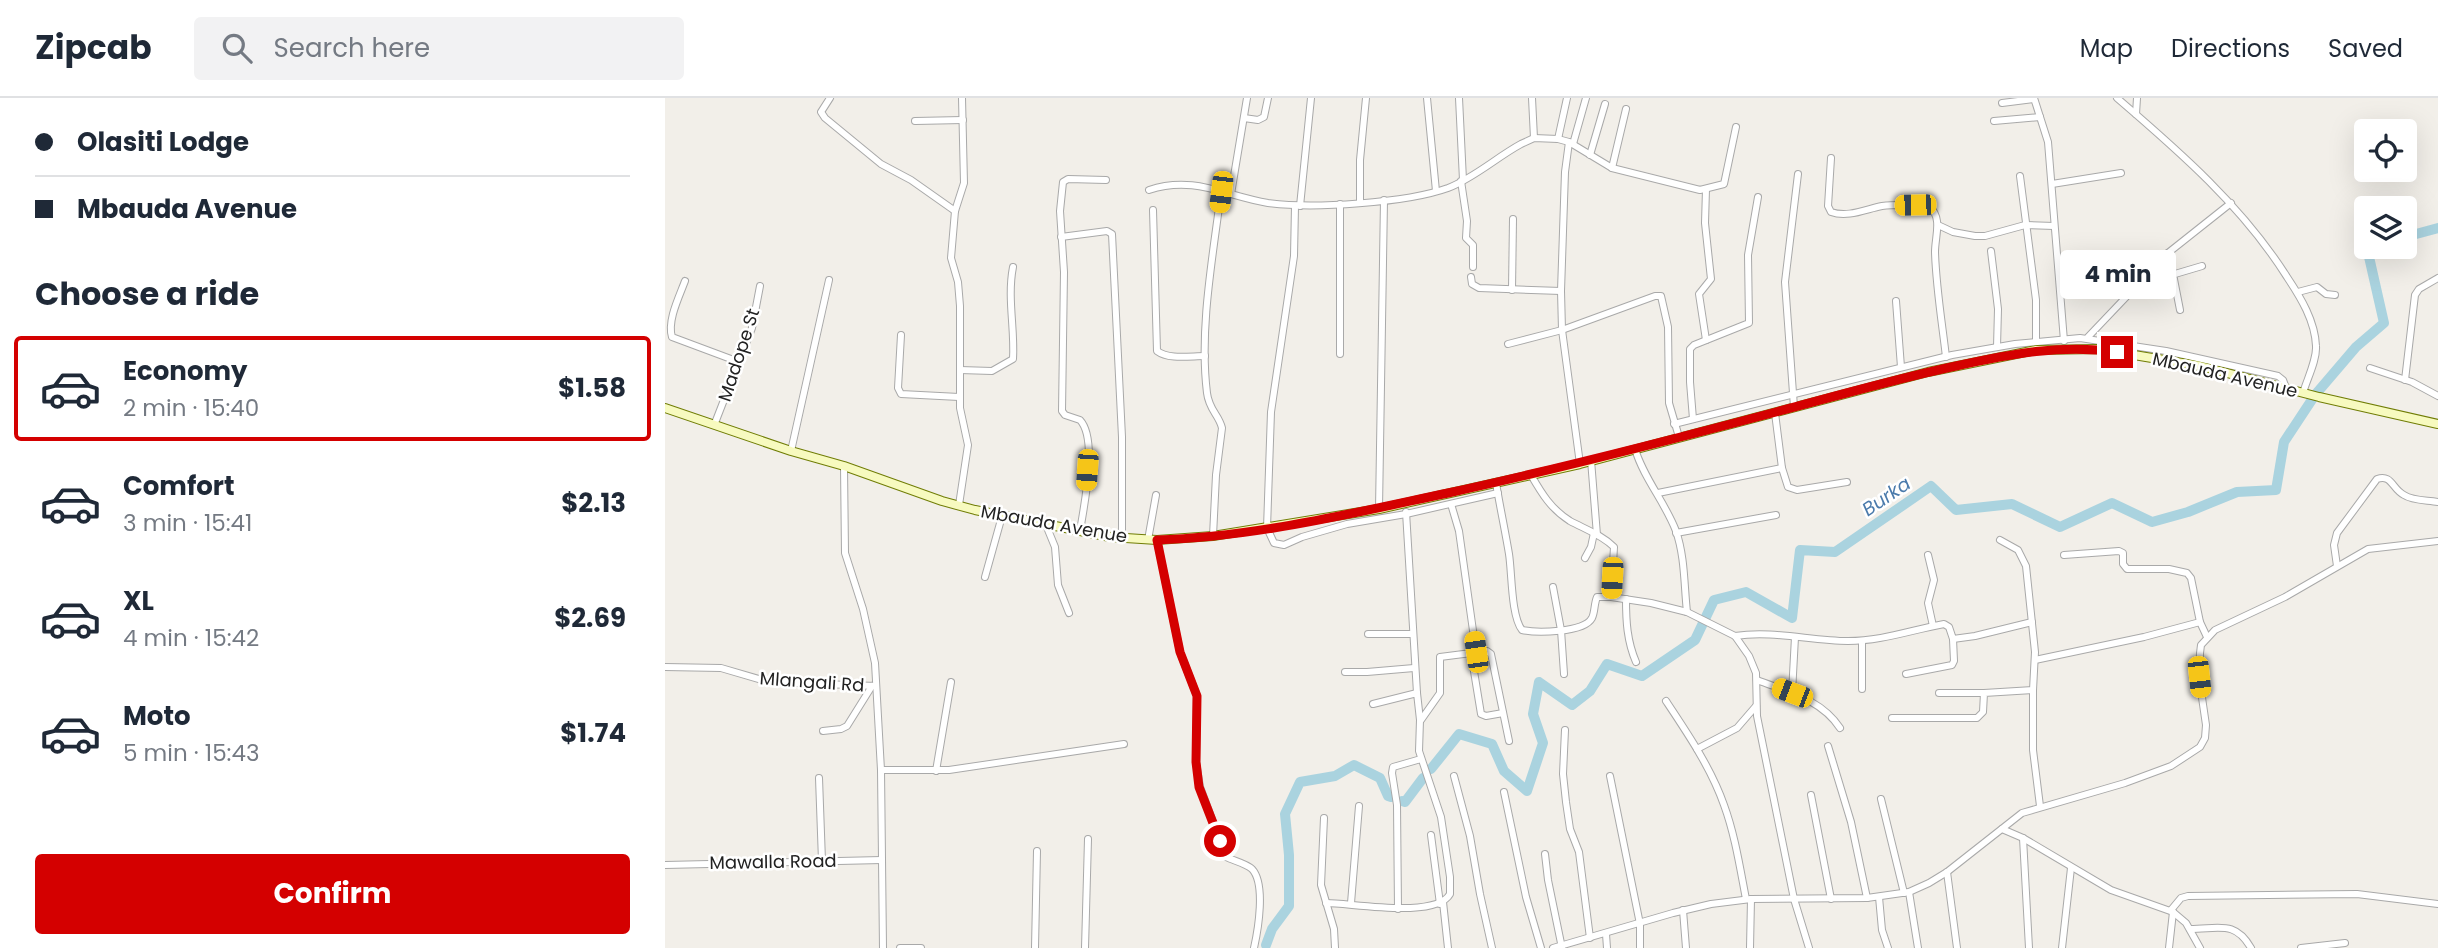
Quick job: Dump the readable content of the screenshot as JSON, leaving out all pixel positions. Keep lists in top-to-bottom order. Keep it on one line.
{"streets":{"street":["Madope St","Mbauda Avenue","Mlangali Rd","Mawalla Road"]},"crossings":[["Madope St","Mbauda Avenue"]],"water":["Burka"],"page":{"header":"Zipcab","search":"Search here","nav":["Map","Directions","Saved"],"banner":["Olasiti Lodge","Mbauda Avenue"],"bubble":"4 min","heading":"Choose a ride","list":[{"name":"Economy","note":"2 min · 15:40","value":"$1.58"},{"name":"Comfort","note":"3 min · 15:41","value":"$2.13"},{"name":"XL","note":"4 min · 15:42","value":"$2.69"},{"name":"Moto","note":"5 min · 15:43","value":"$1.74"}],"buttons":"Confirm"}}
